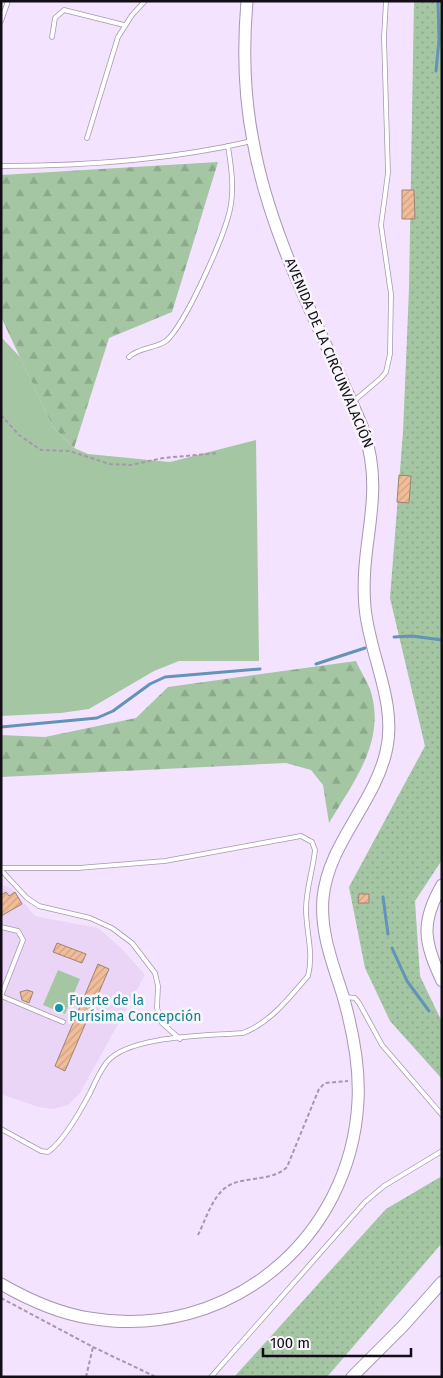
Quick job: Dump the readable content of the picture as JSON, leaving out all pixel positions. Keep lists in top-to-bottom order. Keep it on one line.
{"streets":{"main road":["AVENIDA DE LA CIRCUNVALACIÓN"]},"places":["Fuerte de la Purísima Concepción"],"scale_bar":"100 m"}
